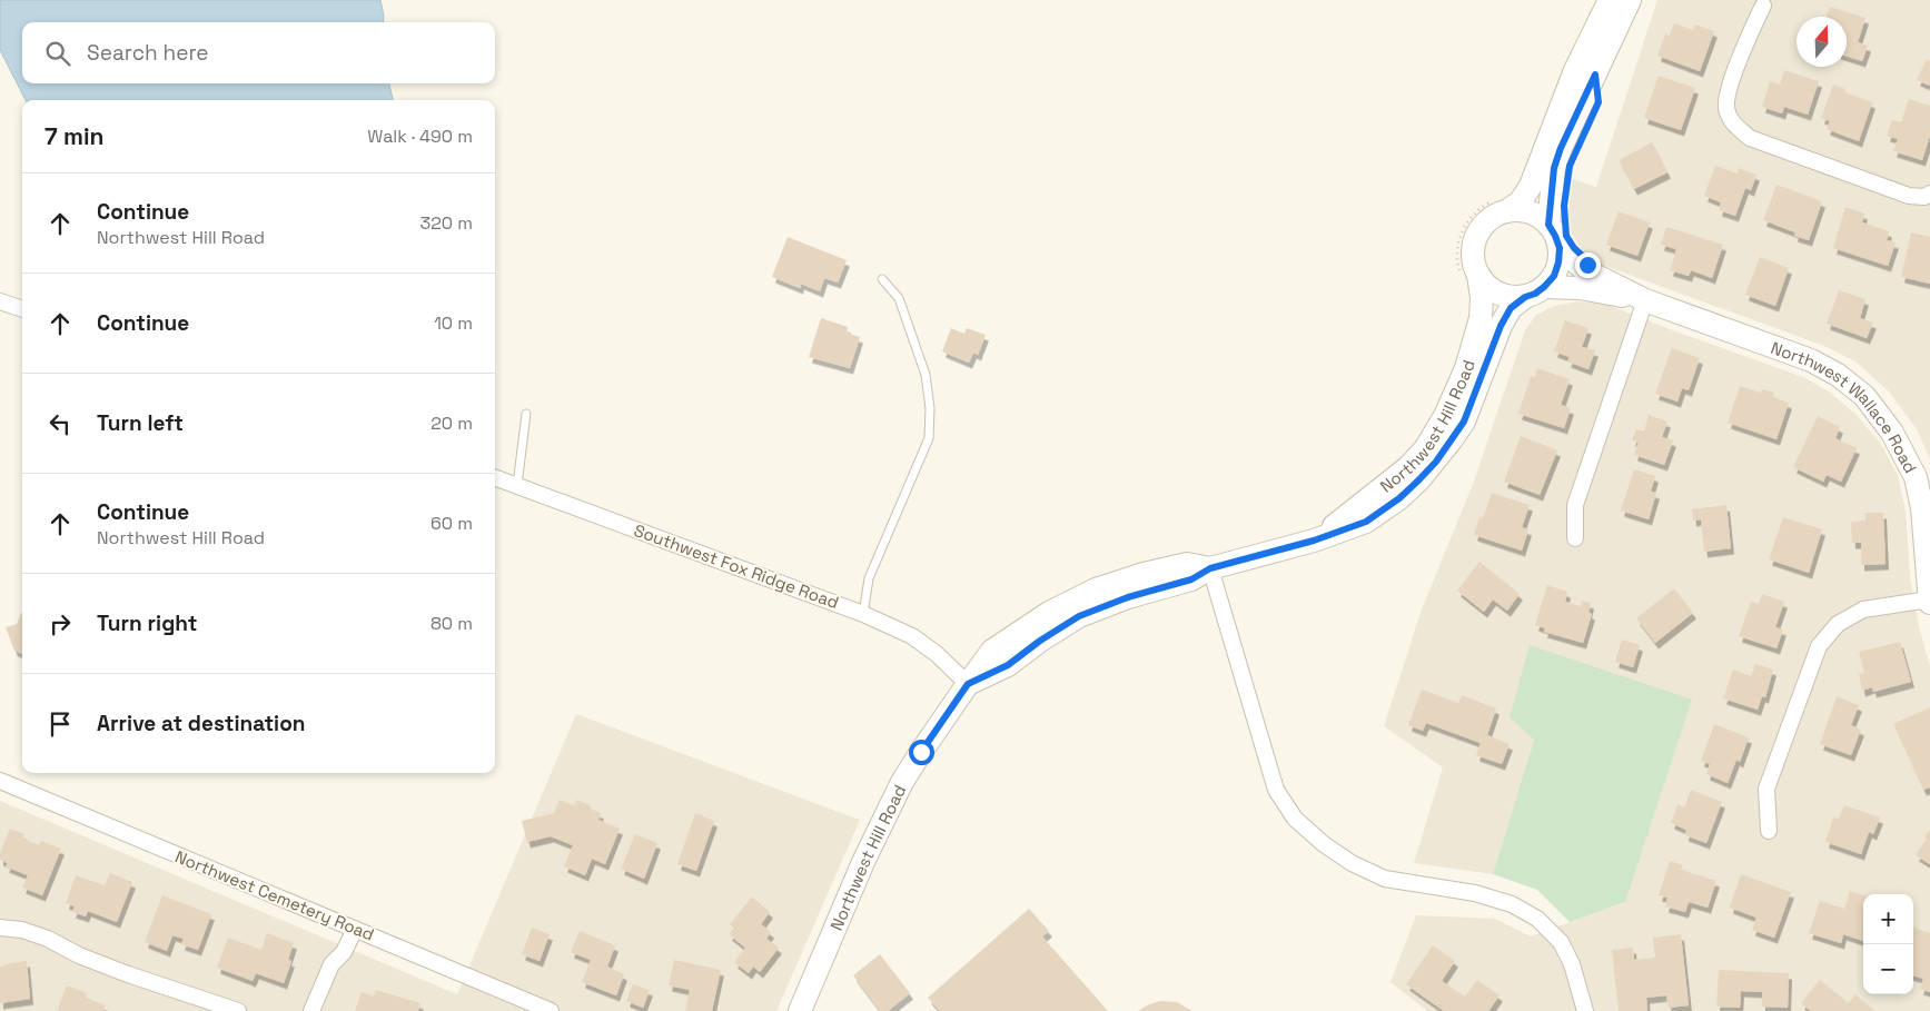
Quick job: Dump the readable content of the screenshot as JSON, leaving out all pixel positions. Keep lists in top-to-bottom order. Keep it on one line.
{"streets":{"main road":["Northwest Wallace Road","Northwest Hill Road"],"street":["Southwest Fox Ridge Road","Northwest Cemetery Road"]},"crossings":[["Northwest Wallace Road","Northwest Hill Road"],["Northwest Hill Road","Southwest Fox Ridge Road"]],"north":"top","page":{"search":"Search here","heading":["7 min","Walk · 490 m"],"list":[["Continue","Northwest Hill Road","320 m"],["Continue","10 m"],["Turn left","20 m"],["Continue","Northwest Hill Road","60 m"],["Turn right","80 m"],"Arrive at destination"],"map_buttons":["+","−"]}}
